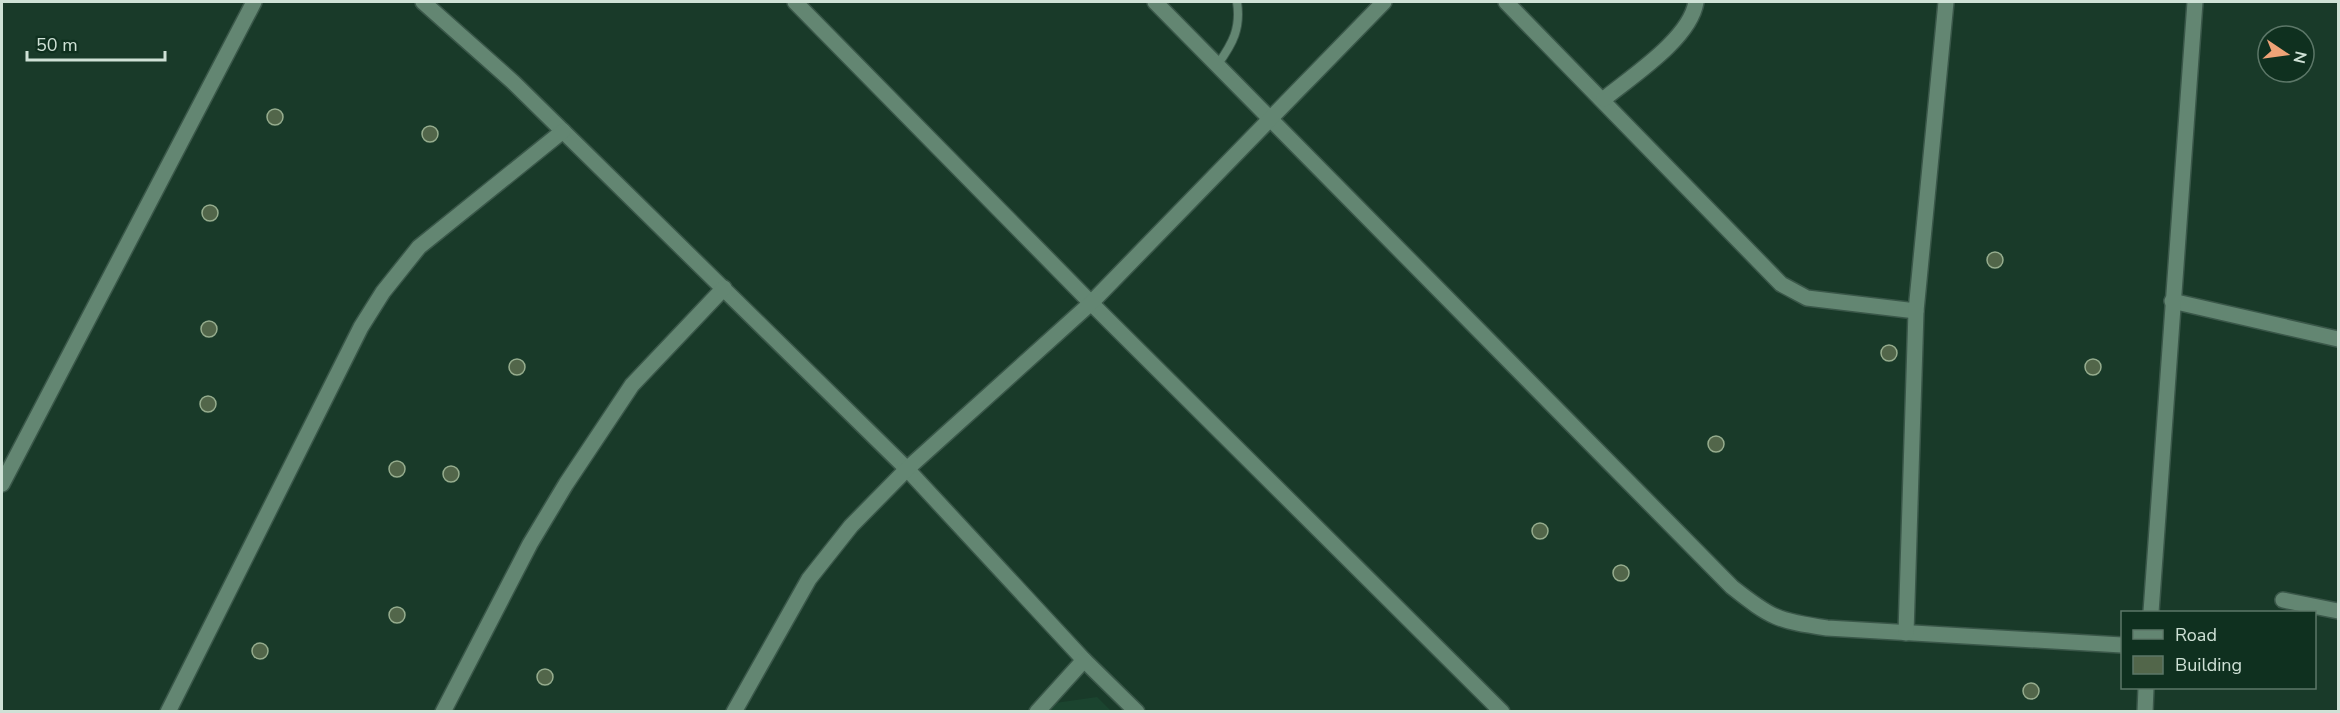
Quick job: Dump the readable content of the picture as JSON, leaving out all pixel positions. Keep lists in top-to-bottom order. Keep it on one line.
{"legend":["Road","Building"],"scale_bar":"50 m","north":"right"}
